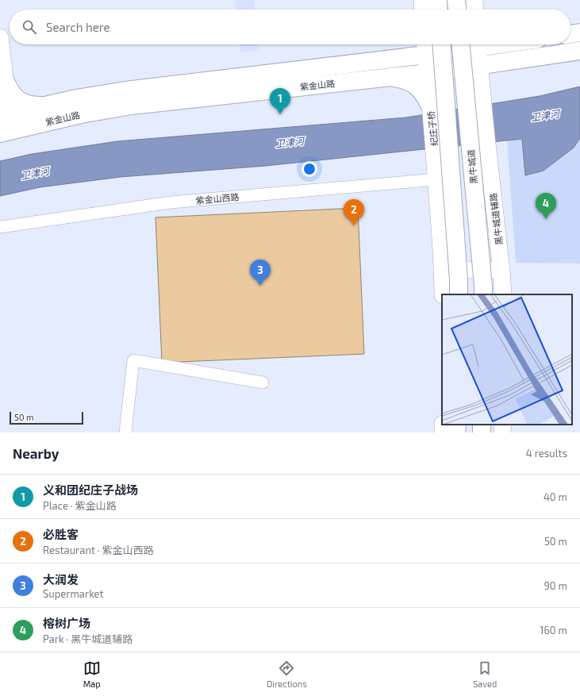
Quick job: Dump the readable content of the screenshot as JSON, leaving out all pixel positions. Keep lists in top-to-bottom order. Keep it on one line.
{"streets":{"main road":["紫金山路","纪庄子桥","黑牛城道","黑牛城道辅路"],"street":["紫金山西路"]},"crossings":[["纪庄子桥","紫金山西路"]],"water":["卫津河"],"scale_bar":"50 m","page":{"search":"Search here","pins":["1","4","2","3"],"scale":"50 m","heading":["Nearby","4 results"],"list":[{"mark":"1","name":"义和团纪庄子战场","note":"Place · 紫金山路","value":"40 m"},{"mark":"2","name":"必胜客","note":"Restaurant · 紫金山西路","value":"50 m"},{"mark":"3","name":"大润发","note":"Supermarket","value":"90 m"},{"mark":"4","name":"榕树广场","note":"Park · 黑牛城道辅路","value":"160 m"}],"nav":["Map","Directions","Saved"]}}
